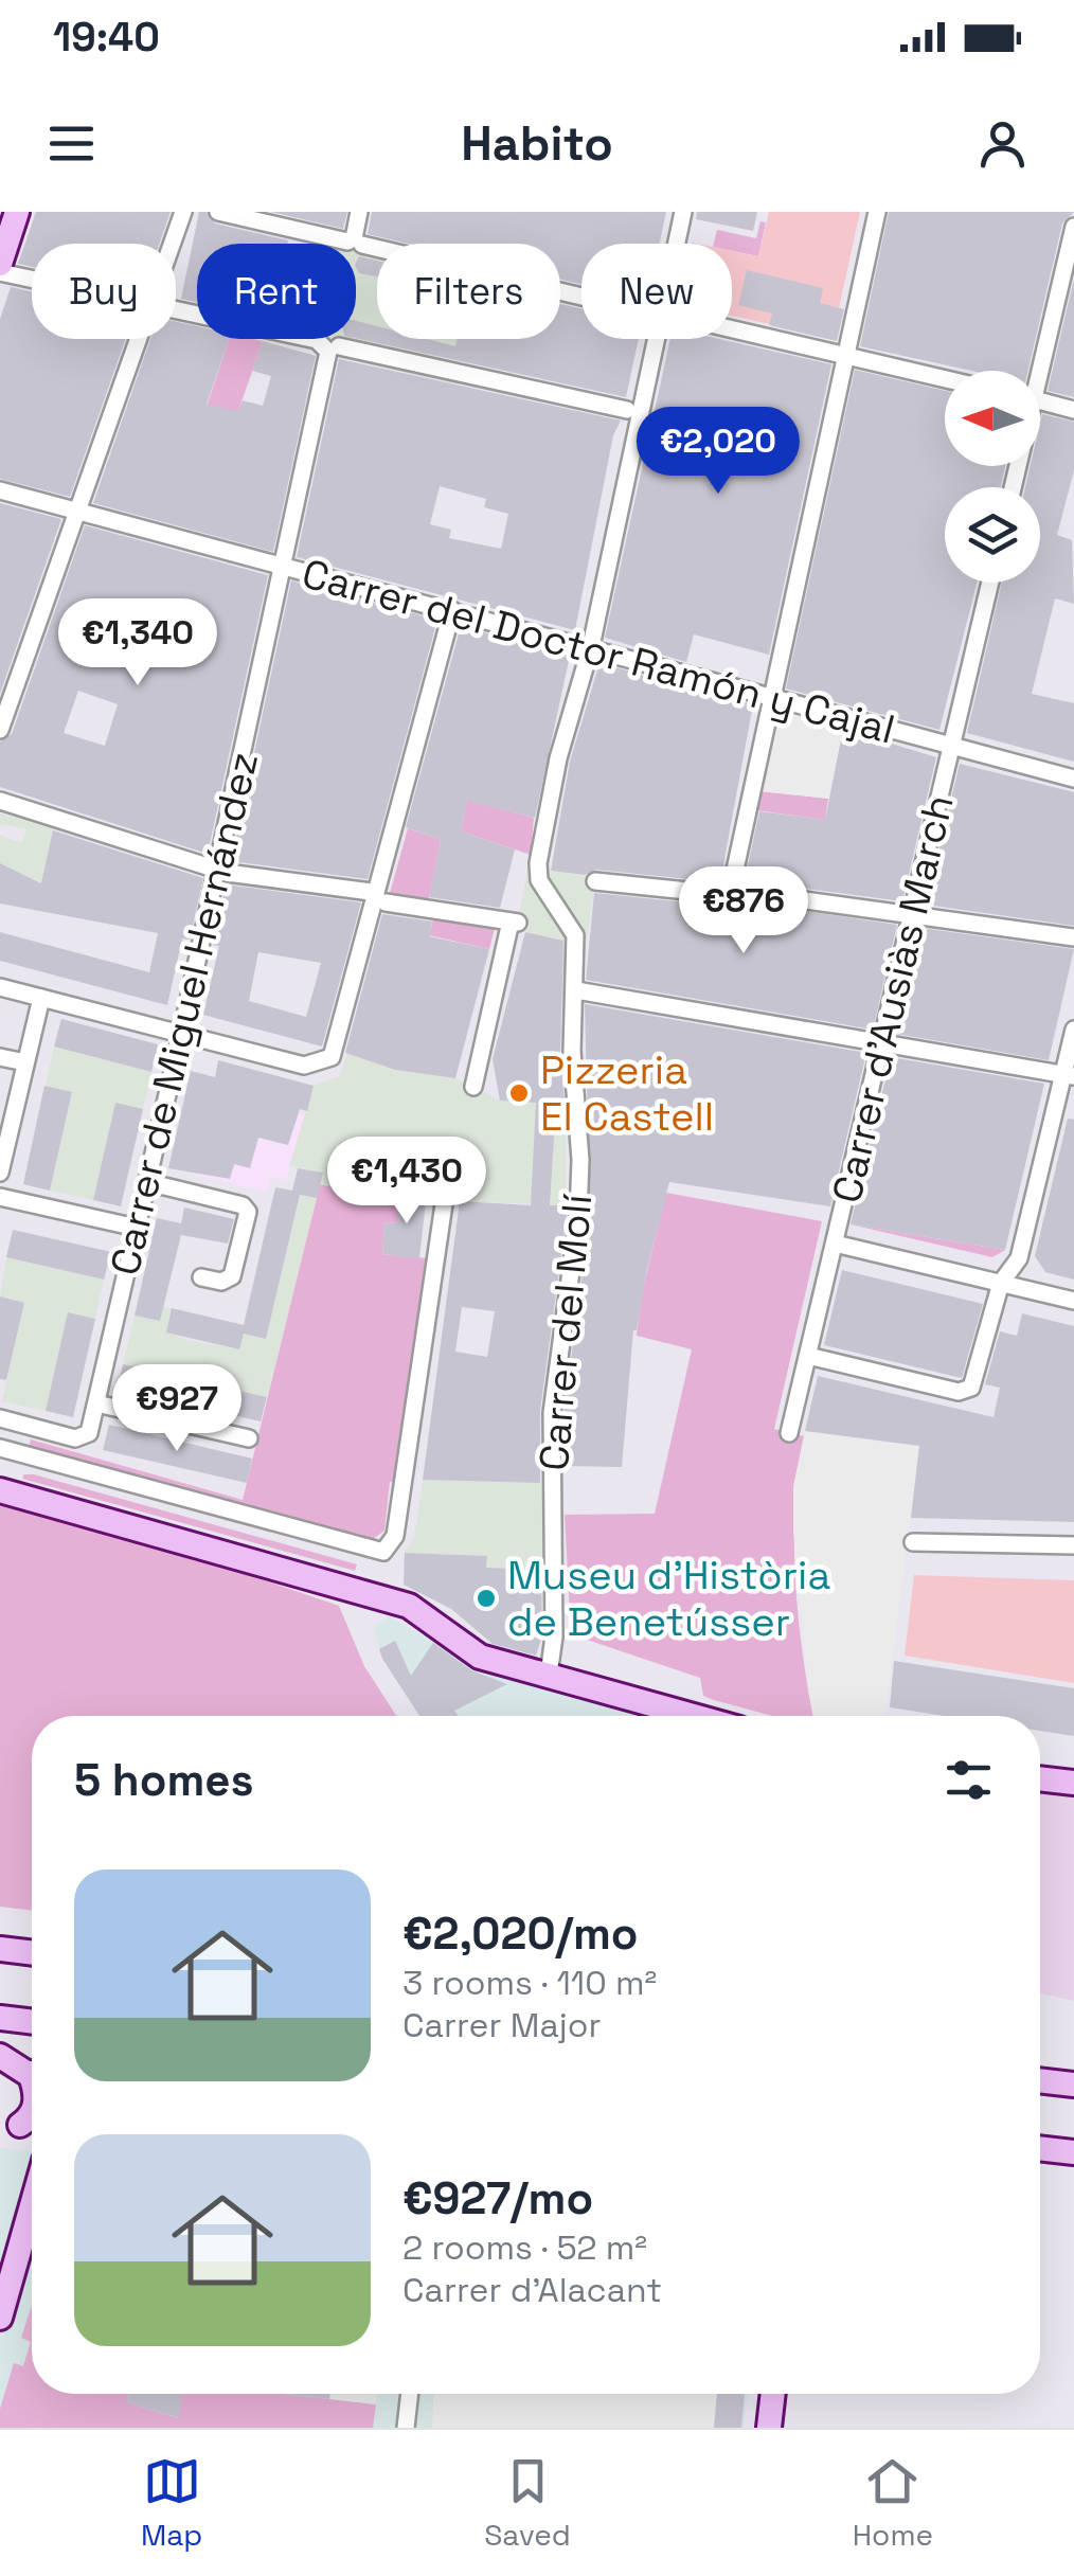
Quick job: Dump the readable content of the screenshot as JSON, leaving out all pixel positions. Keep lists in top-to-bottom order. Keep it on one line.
{"streets":{"street":["Carrer del Doctor Ramón y Cajal","Carrer d'Ausiàs March","Carrer de Miguel Hernández","Carrer del Molí"]},"crossings":[["Carrer del Doctor Ramón y Cajal","Carrer d'Ausiàs March"],["Carrer del Doctor Ramón y Cajal","Carrer de Miguel Hernández"],["Carrer del Doctor Ramón y Cajal","Carrer del Molí"]],"places":["Pizzeria El Castell","Museu d'Història de Benetússer"],"north":"left","page":{"status":"19:40","header":"Habito","chip":["Buy","Rent","Filters","New"],"price":["€2,020","€1,340","€876","€1,430","€927"],"heading":"5 homes","list":[{"name":"€2,020/mo","note":"3 rooms · 110 m² · Carrer Major"},{"name":"€927/mo","note":"2 rooms · 52 m² · Carrer d'Alacant"}],"tabs":["Map","Saved","Home"]}}
